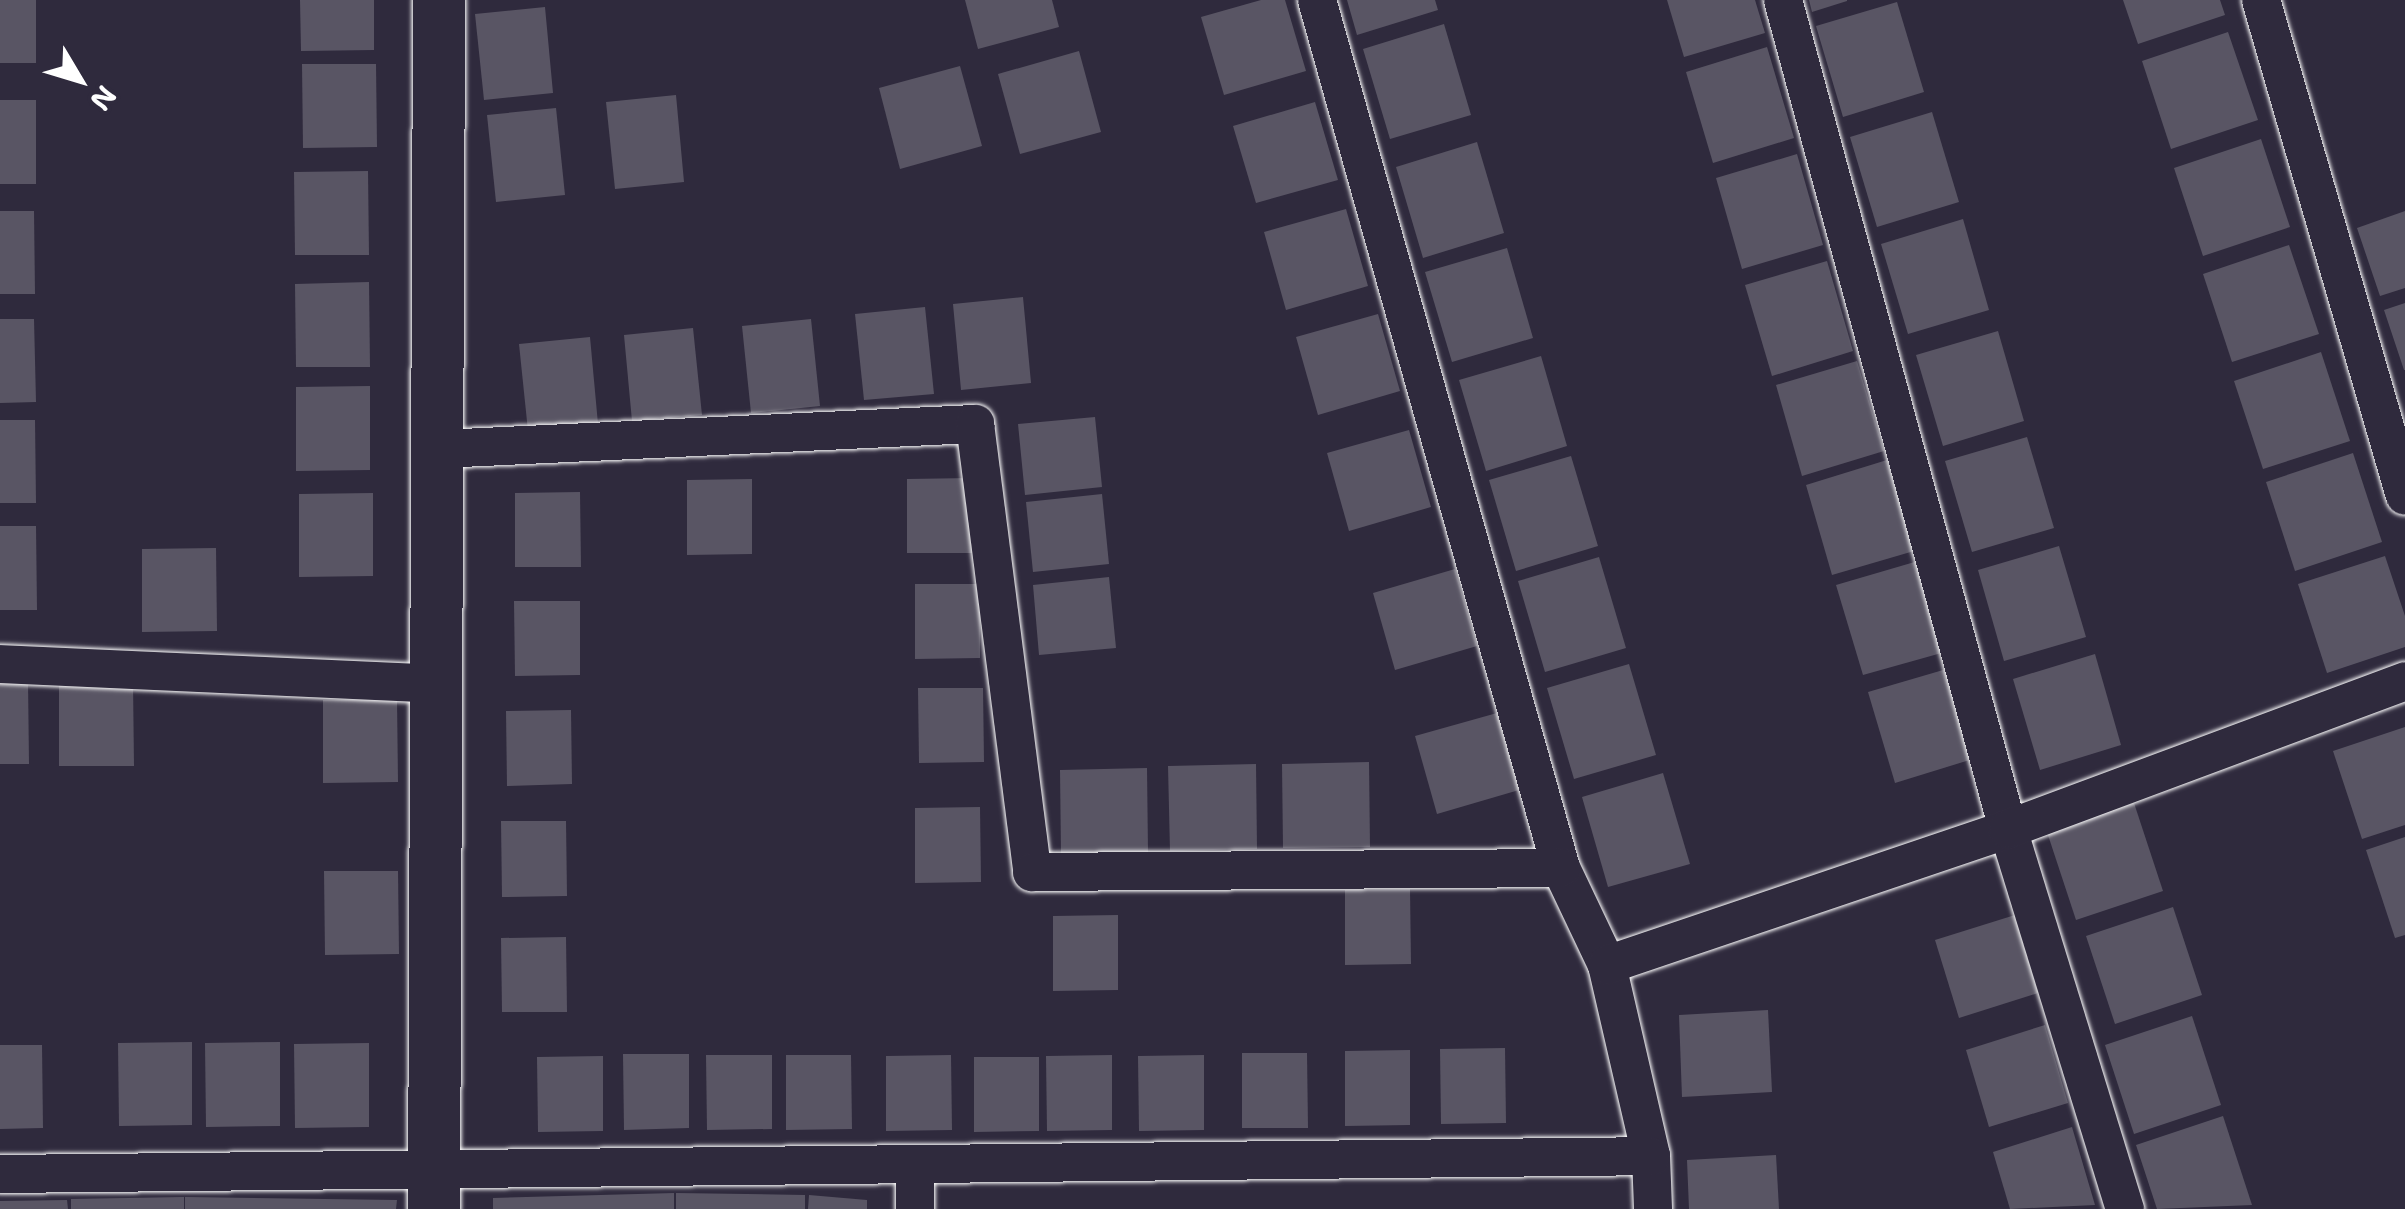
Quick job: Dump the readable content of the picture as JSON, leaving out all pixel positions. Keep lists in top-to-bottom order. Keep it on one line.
{"north":"bottom right"}
